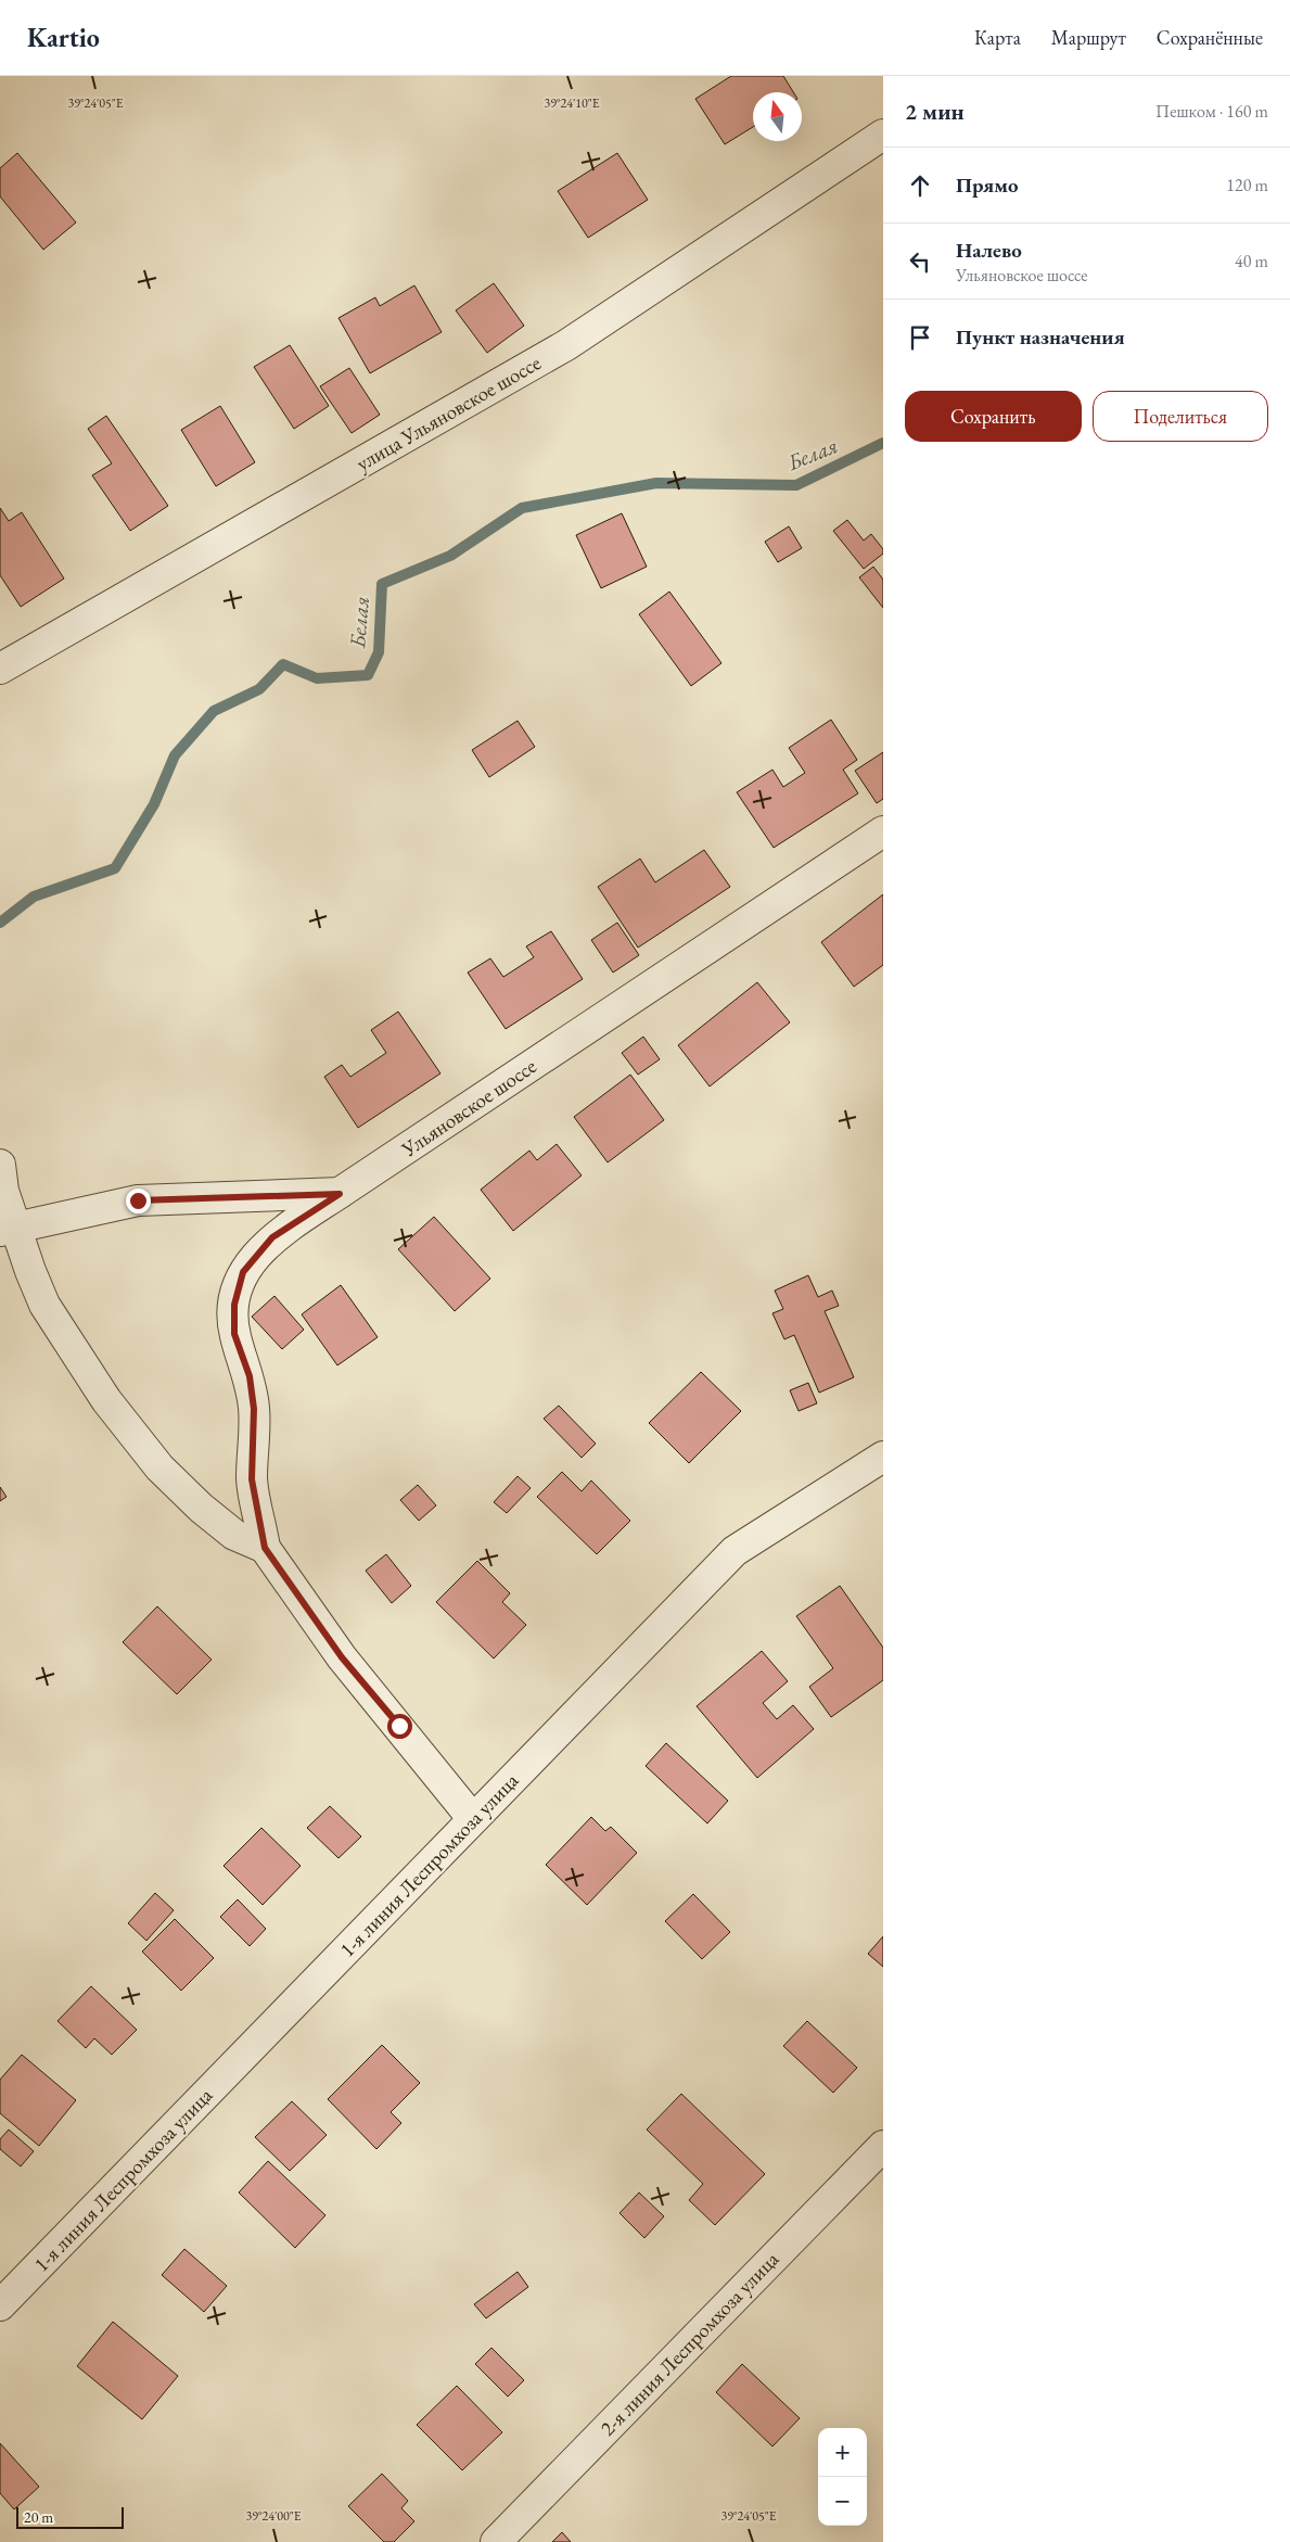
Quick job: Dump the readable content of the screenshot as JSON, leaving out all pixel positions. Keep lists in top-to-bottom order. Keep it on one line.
{"streets":{"street":["улица Ульяновское шоссе","Ульяновское шоссе","1-я линия Леспромхоза улица","2-я линия Леспромхоза улица"]},"water":["Белая"],"scale_bar":"20 m","north":"top","page":{"header":"Kartio","nav":["Карта","Маршрут","Сохранённые"],"heading":["2 мин","Пешком · 160 m"],"list":[["Прямо","120 m"],["Налево","Ульяновское шоссе","40 m"],"Пункт назначения"],"buttons":["Сохранить","Поделиться"],"map_buttons":["+","−"],"scale":"20 m"},"coordinates":["39°24'05\"E","39°24'10\"E","39°24'00\"E"]}
